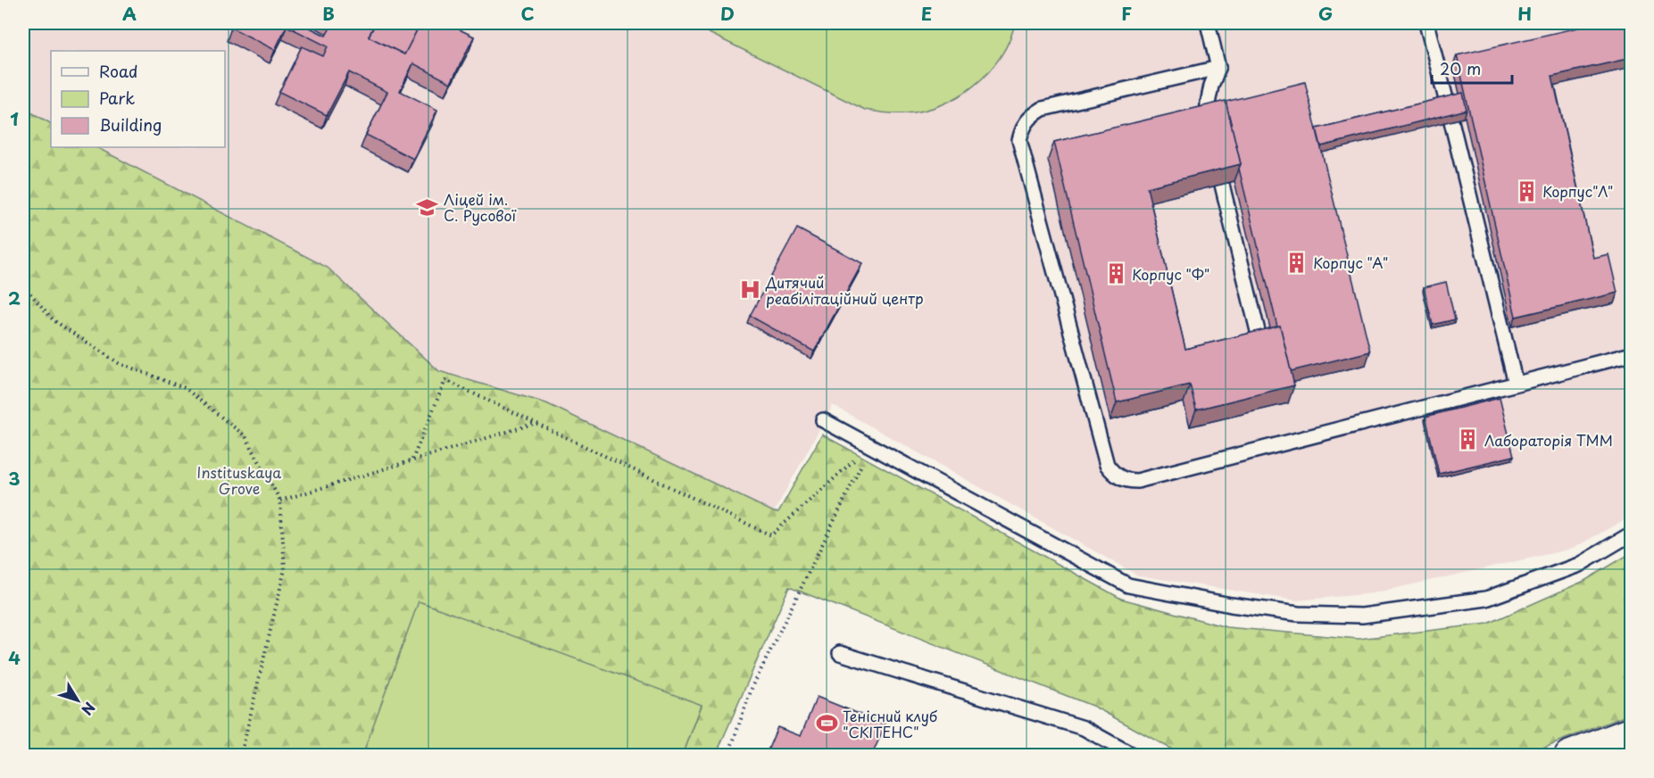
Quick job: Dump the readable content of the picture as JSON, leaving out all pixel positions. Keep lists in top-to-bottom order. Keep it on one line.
{"parks":["Іnstituskaya Grove"],"places":{"building":["Корпус\"Л\"","Корпус \"А\"","Корпус \"Ф\"","Лабораторія ТММ"],"school or university":["Ліцей ім. С. Русової"],"hospital":["Дитячий реабілітаційний центр"],"sports":["Тенісний клуб \"СКІТЕНС\""]},"legend":["Road","Park","Building"],"scale_bar":"20 m","north":"bottom right","grid":{"columns":["A","B","C","D","E","F","G","H"],"rows":["1","2","3","4"]}}
